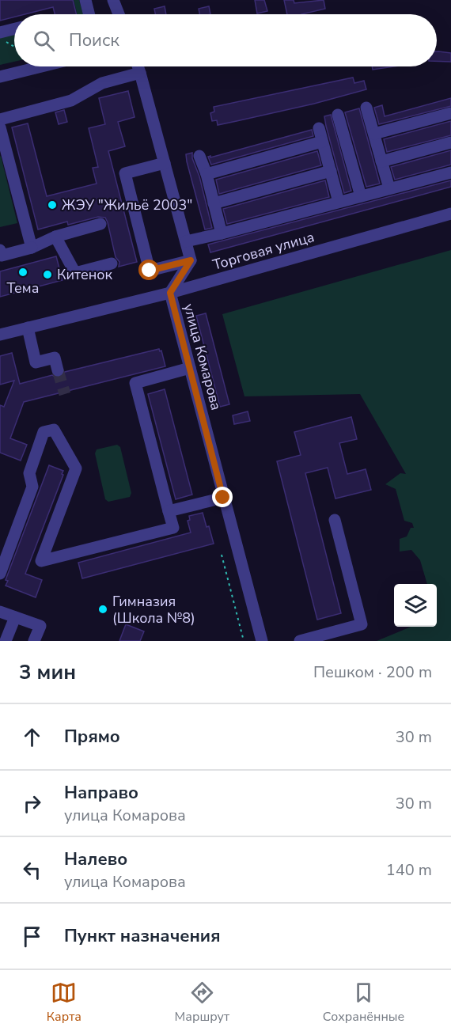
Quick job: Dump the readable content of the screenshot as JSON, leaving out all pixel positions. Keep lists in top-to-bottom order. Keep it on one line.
{"streets":{"street":["Торговая улица","улица Комарова"]},"crossings":[["Торговая улица","улица Комарова"]],"places":["ЖЭУ \"Жильё 2003\"","Тема","Китенок","Гимназия (Школа №8)"],"page":{"search":"Поиск","heading":["3 мин","Пешком · 200 m"],"list":[["Прямо","30 m"],["Направо","улица Комарова","30 m"],["Налево","улица Комарова","140 m"],"Пункт назначения"],"nav":["Карта","Маршрут","Сохранённые"]}}
